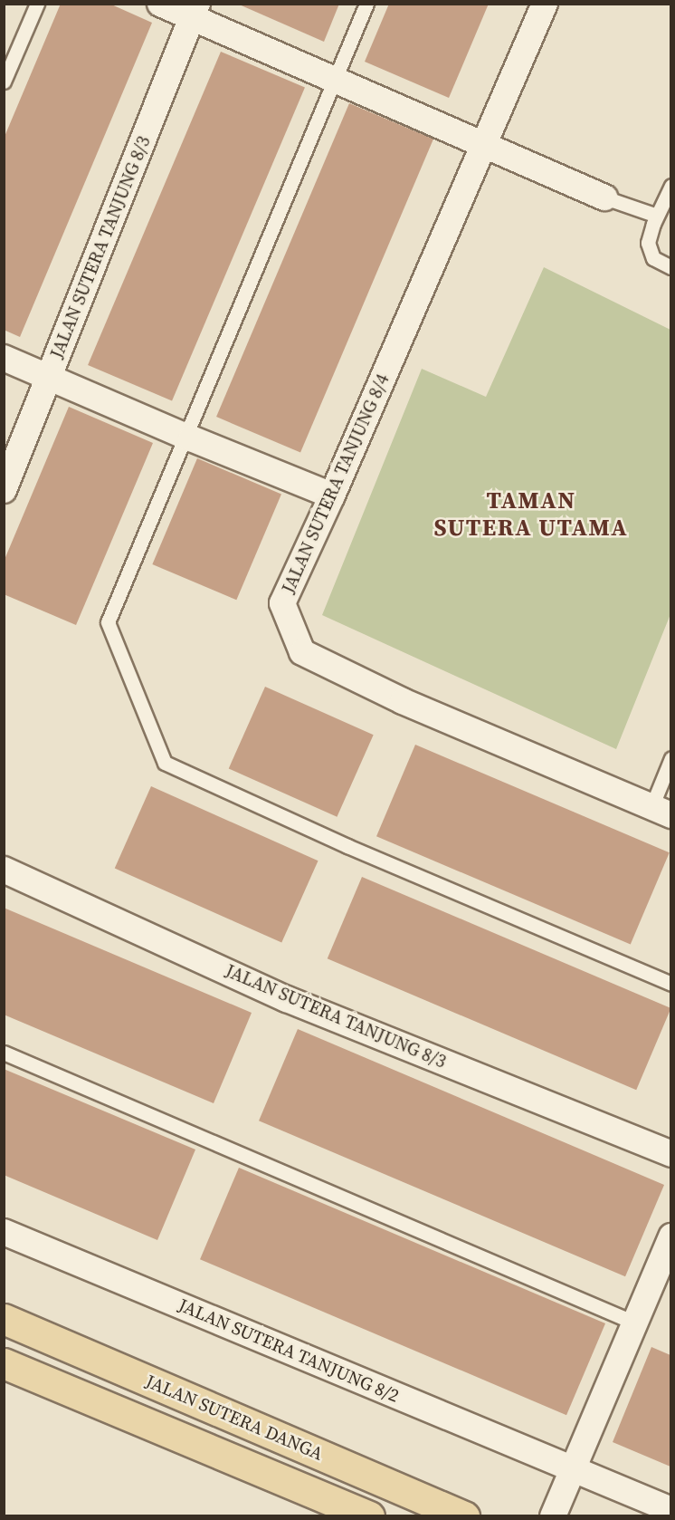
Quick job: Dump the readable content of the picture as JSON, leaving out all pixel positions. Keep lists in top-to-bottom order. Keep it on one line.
{"streets":{"main road":["JALAN SUTERA DANGA"],"street":["JALAN SUTERA TANJUNG 8/3","JALAN SUTERA TANJUNG 8/4","JALAN SUTERA TANJUNG 8/2"]},"districts":["TAMAN SUTERA UTAMA"]}
